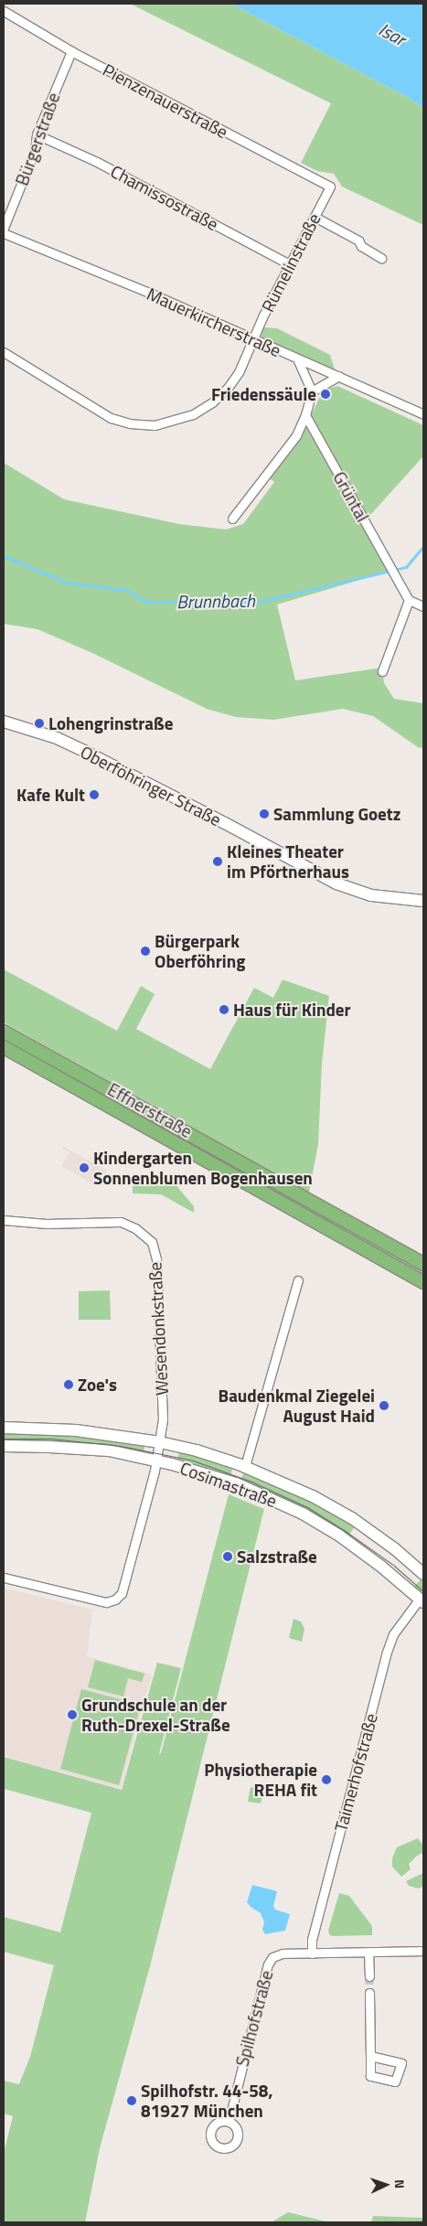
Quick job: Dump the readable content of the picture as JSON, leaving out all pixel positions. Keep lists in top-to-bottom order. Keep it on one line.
{"streets":{"highway":["Effnerstraße"],"main road":["Oberföhringer Straße","Cosimastraße"],"street":["Pienzenauerstraße","Bürgerstraße","Chamissostraße","Rümelinstraße","Mauerkircherstraße","Grüntal","Wesendonkstraße","Taimerhofstraße","Spilhofstraße"]},"crossings":[["Pienzenauerstraße","Bürgerstraße"],["Pienzenauerstraße","Rümelinstraße"],["Bürgerstraße","Chamissostraße"],["Chamissostraße","Rümelinstraße"],["Rümelinstraße","Mauerkircherstraße"],["Wesendonkstraße","Cosimastraße"],["Cosimastraße","Taimerhofstraße"],["Taimerhofstraße","Spilhofstraße"]],"water":["Isar","Brunnbach"],"places":["Friedenssäule","Lohengrinstraße","Kafe Kult","Sammlung Goetz","Kleines Theater im Pförtnerhaus","Bürgerpark Oberföhring","Haus für Kinder","Kindergarten Sonnenblumen Bogenhausen","Zoe's","Baudenkmal Ziegelei August Haid","Salzstraße","Grundschule an der Ruth-Drexel-Straße","Physiotherapie REHA fit","Spilhofstr. 44-58, 81927 München"],"north":"right"}
